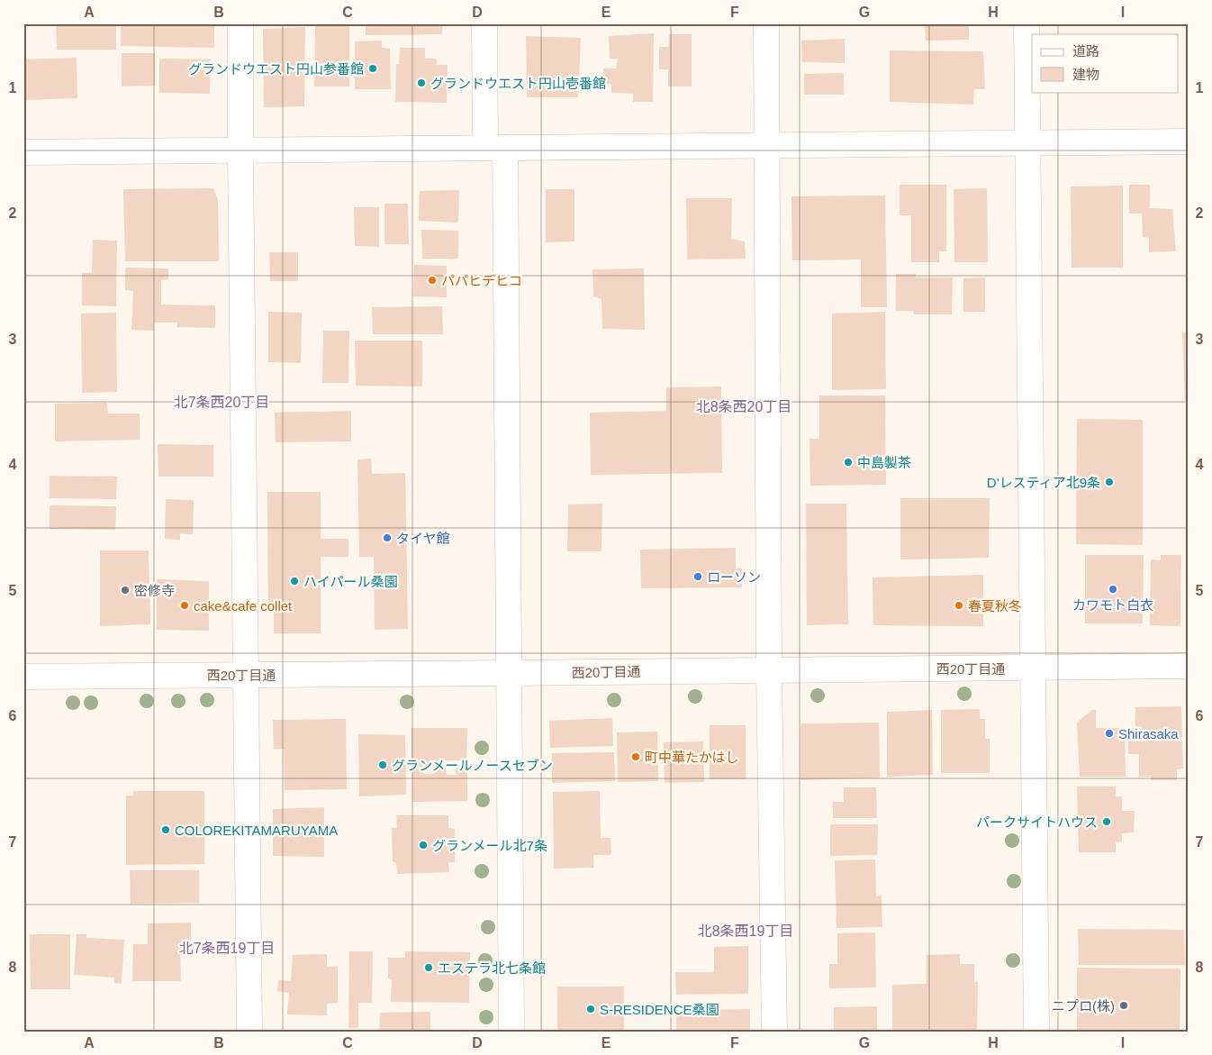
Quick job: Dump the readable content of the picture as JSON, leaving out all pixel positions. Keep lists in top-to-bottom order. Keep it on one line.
{"streets":{"street":["西20丁目通"]},"districts":["北7条西20丁目","北8条西20丁目","北8条西19丁目","北7条西19丁目"],"places":["グランドウエスト円山参番館","グランドウエスト円山壱番館","パパヒデヒコ","中島製茶","D'レスティア北9条","タイヤ館","ローソン","ハイパール桑園","カワモト白衣","密修寺","cake&cafe collet","春夏秋冬","Shirasaka","町中華たかはし","グランメールノースセブン","パークサイトハウス","COLOREKITAMARUYAMA","グランメール北7条","エステラ北七条館","ニプロ(株)","S-RESIDENCE桑園"],"legend":["道路","建物"],"grid":{"columns":["A","B","C","D","E","F","G","H","I"],"rows":["1","2","3","4","5","6","7","8"]}}
